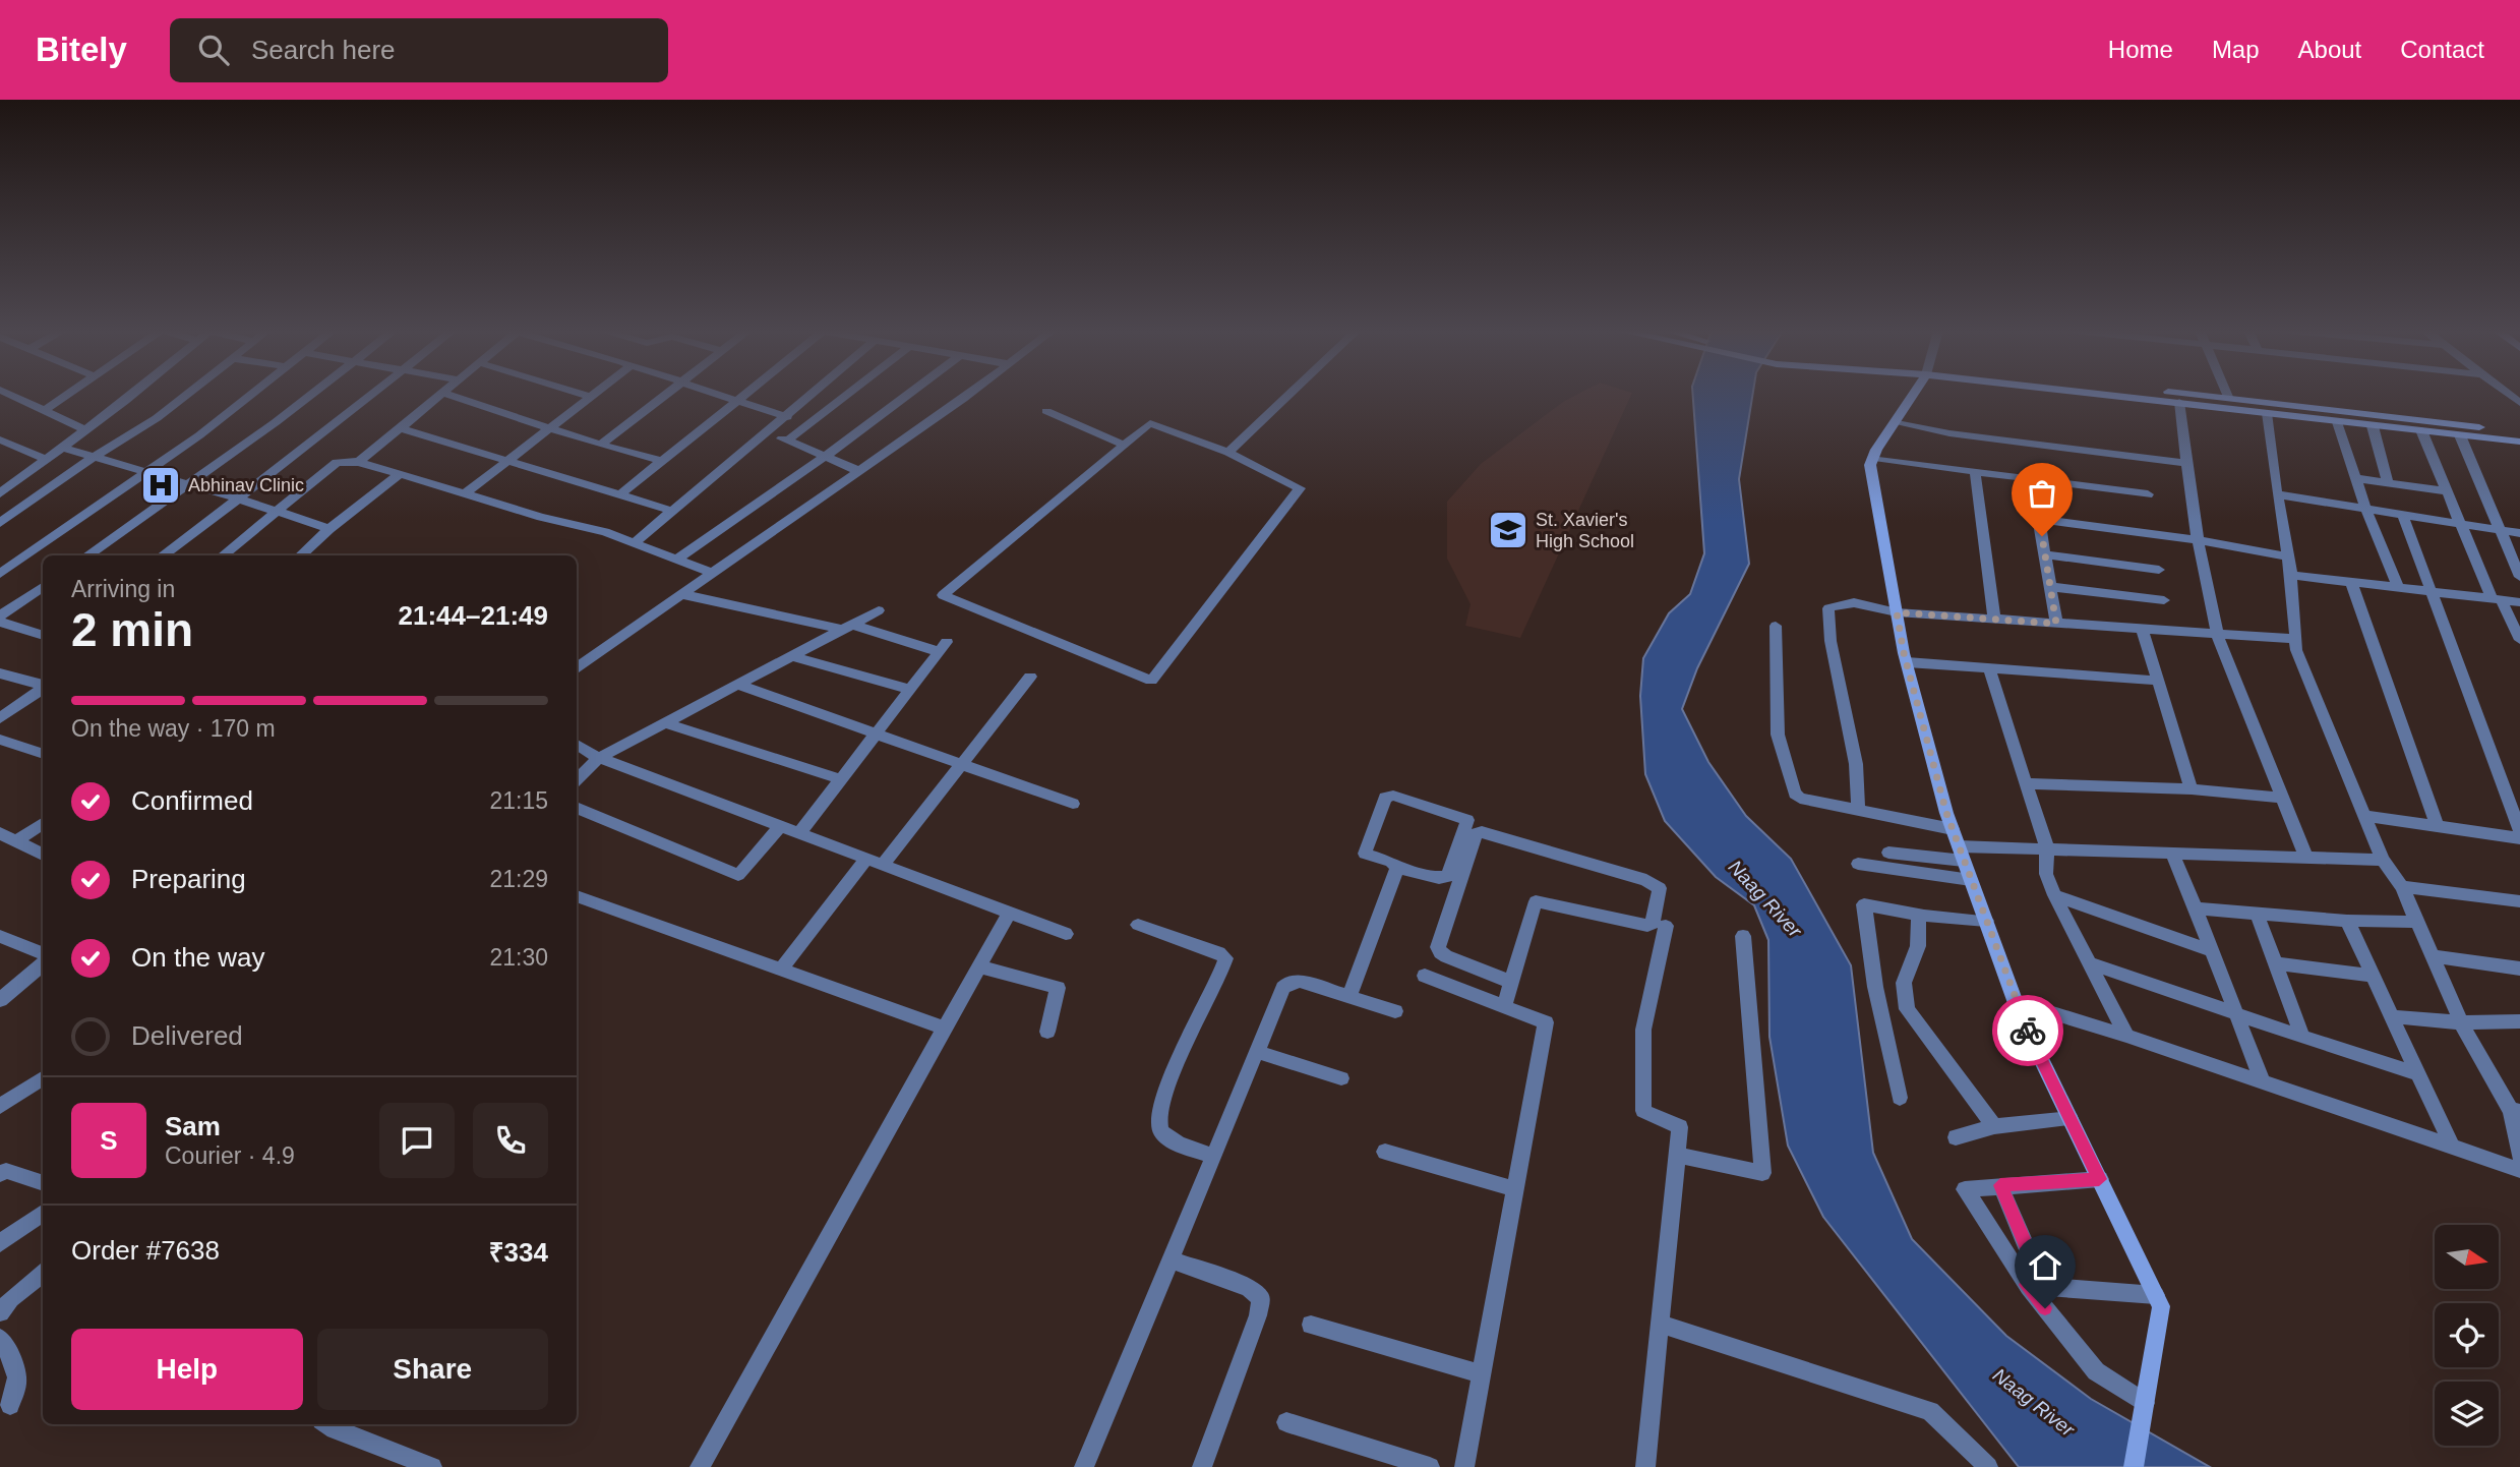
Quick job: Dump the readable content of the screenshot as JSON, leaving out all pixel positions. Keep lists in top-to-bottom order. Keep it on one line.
{"water":["Naag River"],"places":{"hospital":["Abhinav Clinic"],"school or university":["St. Xavier's High School"]},"north":"right","page":{"header":"Bitely","search":"Search here","nav":["Home","Map","About","Contact"],"heading":["2 min","Arriving in","21:44–21:49"],"panel":["Sam","Courier · 4.9","Order #7638","₹334"],"bar":"On the way · 170 m","list":[["Confirmed","21:15"],["Preparing","21:29"],["On the way","21:30"],"Delivered"],"round":"S","buttons":["Help","Share"]}}
